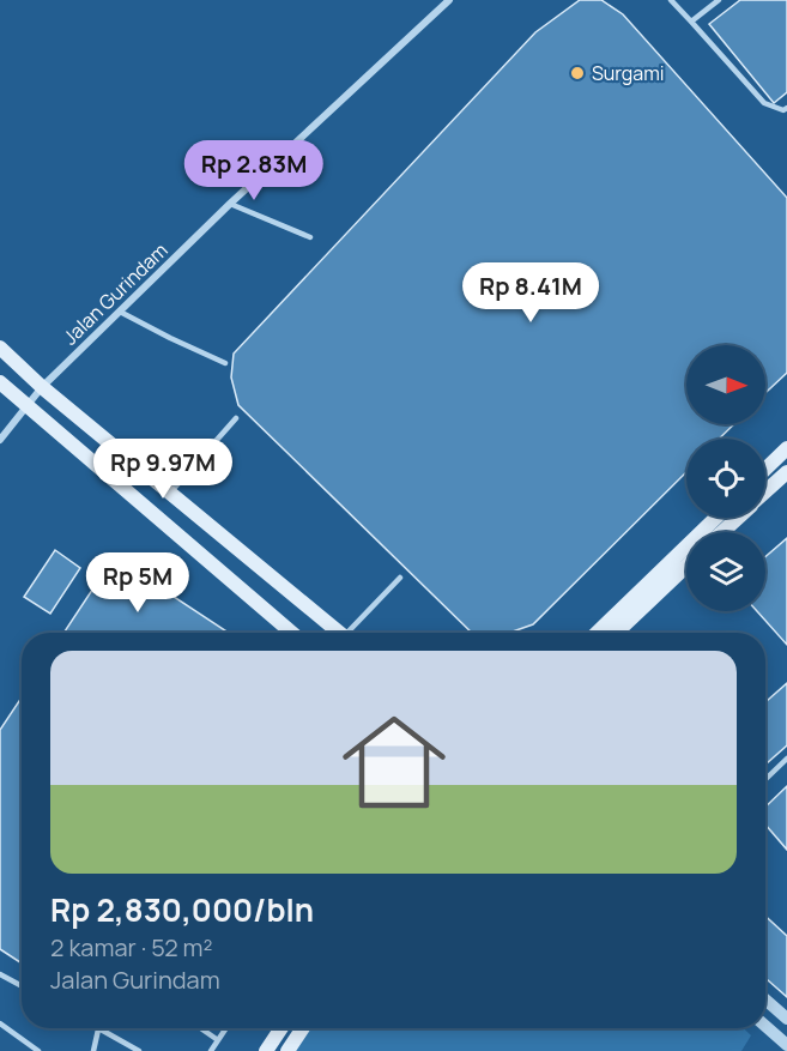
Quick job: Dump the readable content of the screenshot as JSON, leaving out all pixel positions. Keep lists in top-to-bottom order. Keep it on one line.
{"streets":{"street":["Jalan Gurindam"]},"places":["Surgami"],"north":"right","page":{"price":["Rp 2.83M","Rp 8.41M","Rp 9.97M","Rp 5M"],"list":[{"name":"Rp 2,830,000/bln","note":"2 kamar · 52 m² · Jalan Gurindam"}]}}
